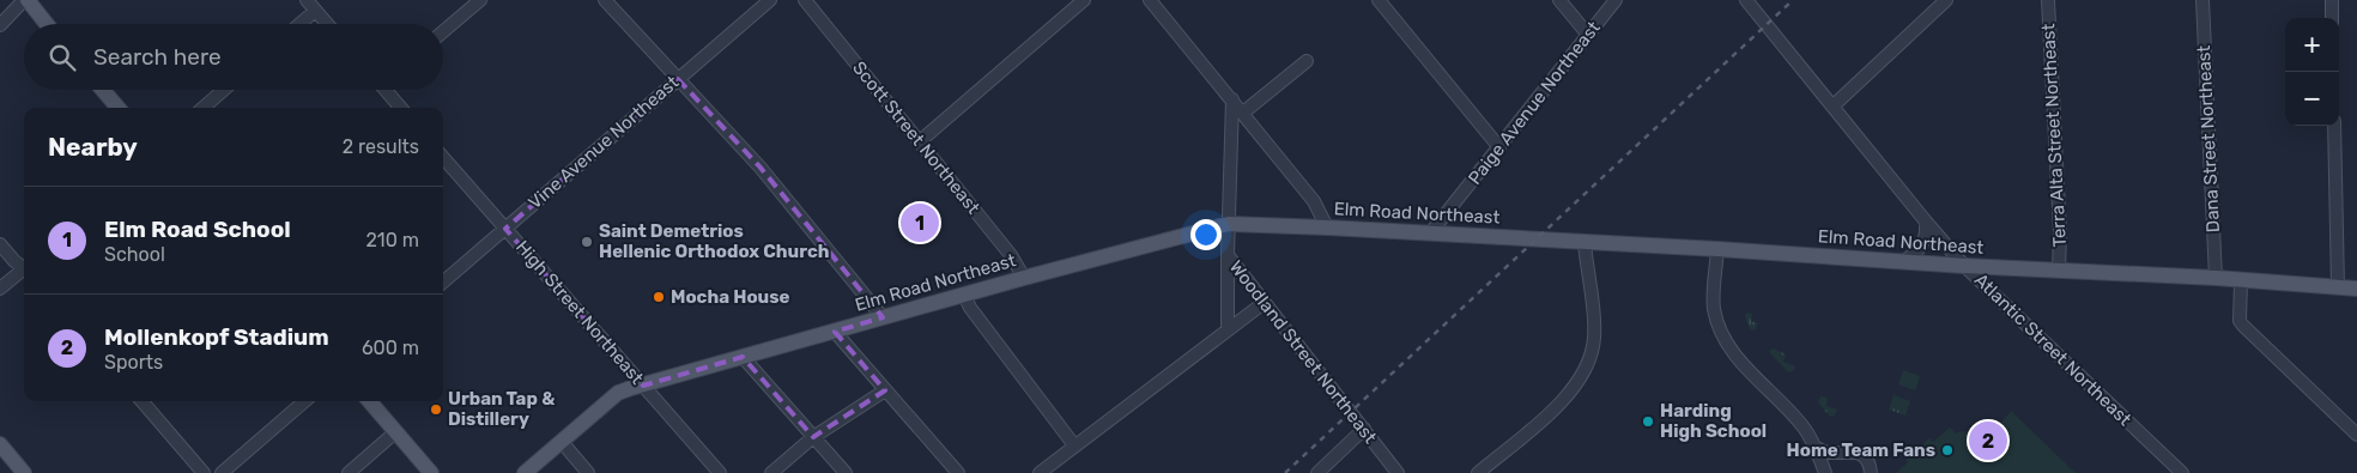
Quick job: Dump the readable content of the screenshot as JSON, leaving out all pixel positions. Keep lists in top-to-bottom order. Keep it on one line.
{"streets":{"main road":["Elm Road Northeast"],"street":["Paige Avenue Northeast","Terra Alta Street Northeast","Scott Street Northeast","Dana Street Northeast","Vine Avenue Northeast","High Street Northeast","Atlantic Street Northeast","Woodland Street Northeast"]},"crossings":[["Paige Avenue Northeast","Elm Road Northeast"],["Terra Alta Street Northeast","Elm Road Northeast"],["Scott Street Northeast","Elm Road Northeast"],["Dana Street Northeast","Elm Road Northeast"],["Vine Avenue Northeast","High Street Northeast"],["Elm Road Northeast","High Street Northeast"],["Elm Road Northeast","Atlantic Street Northeast"],["Elm Road Northeast","Woodland Street Northeast"]],"places":["Saint Demetrios Hellenic Orthodox Church","Mocha House","Urban Tap & Distillery","Harding High School","Home Team Fans"],"page":{"map_buttons":["+","−"],"search":"Search here","heading":["Nearby","2 results"],"list":[{"mark":"1","name":"Elm Road School","note":"School","value":"210 m"},{"mark":"2","name":"Mollenkopf Stadium","note":"Sports","value":"600 m"}],"pins":["1","2"]}}
